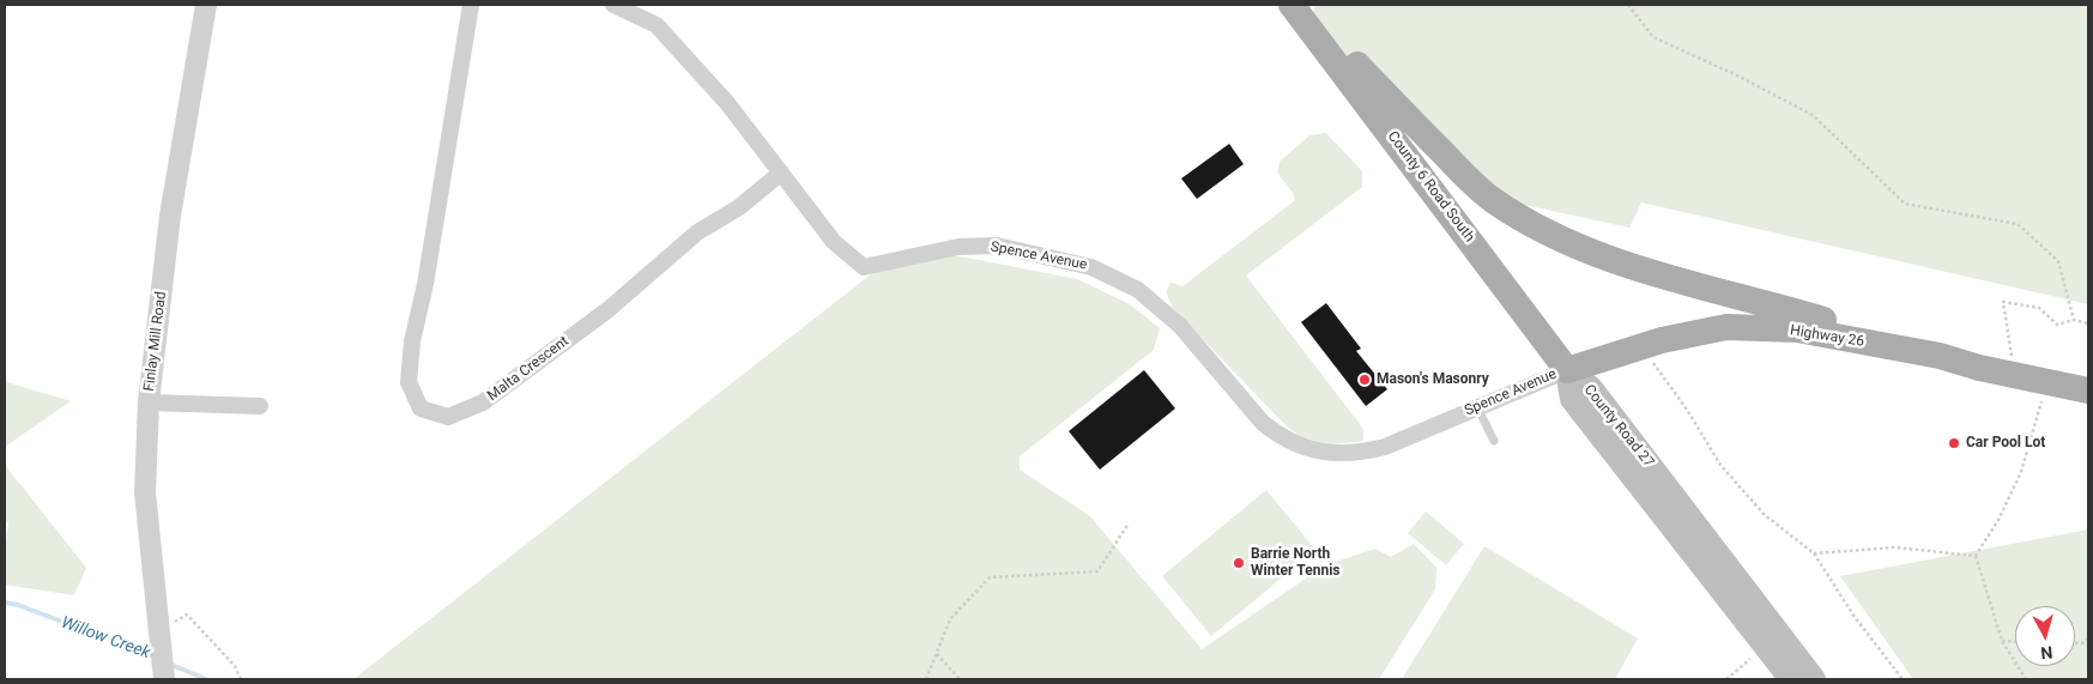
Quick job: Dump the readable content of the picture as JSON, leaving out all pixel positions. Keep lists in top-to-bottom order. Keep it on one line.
{"streets":{"main road":["County 6 Road South","Highway 26","County Road 27"],"street":["Spence Avenue","Finlay Mill Road","Malta Crescent"]},"crossings":[["County 6 Road South","Spence Avenue"],["County 6 Road South","Highway 26"],["County 6 Road South","County Road 27"],["Spence Avenue","Highway 26"],["Spence Avenue","Malta Crescent"],["Spence Avenue","County Road 27"],["Highway 26","County Road 27"]],"water":["Willow Creek"],"places":["Mason's Masonry","Car Pool Lot","Barrie North Winter Tennis"],"north":"bottom"}
